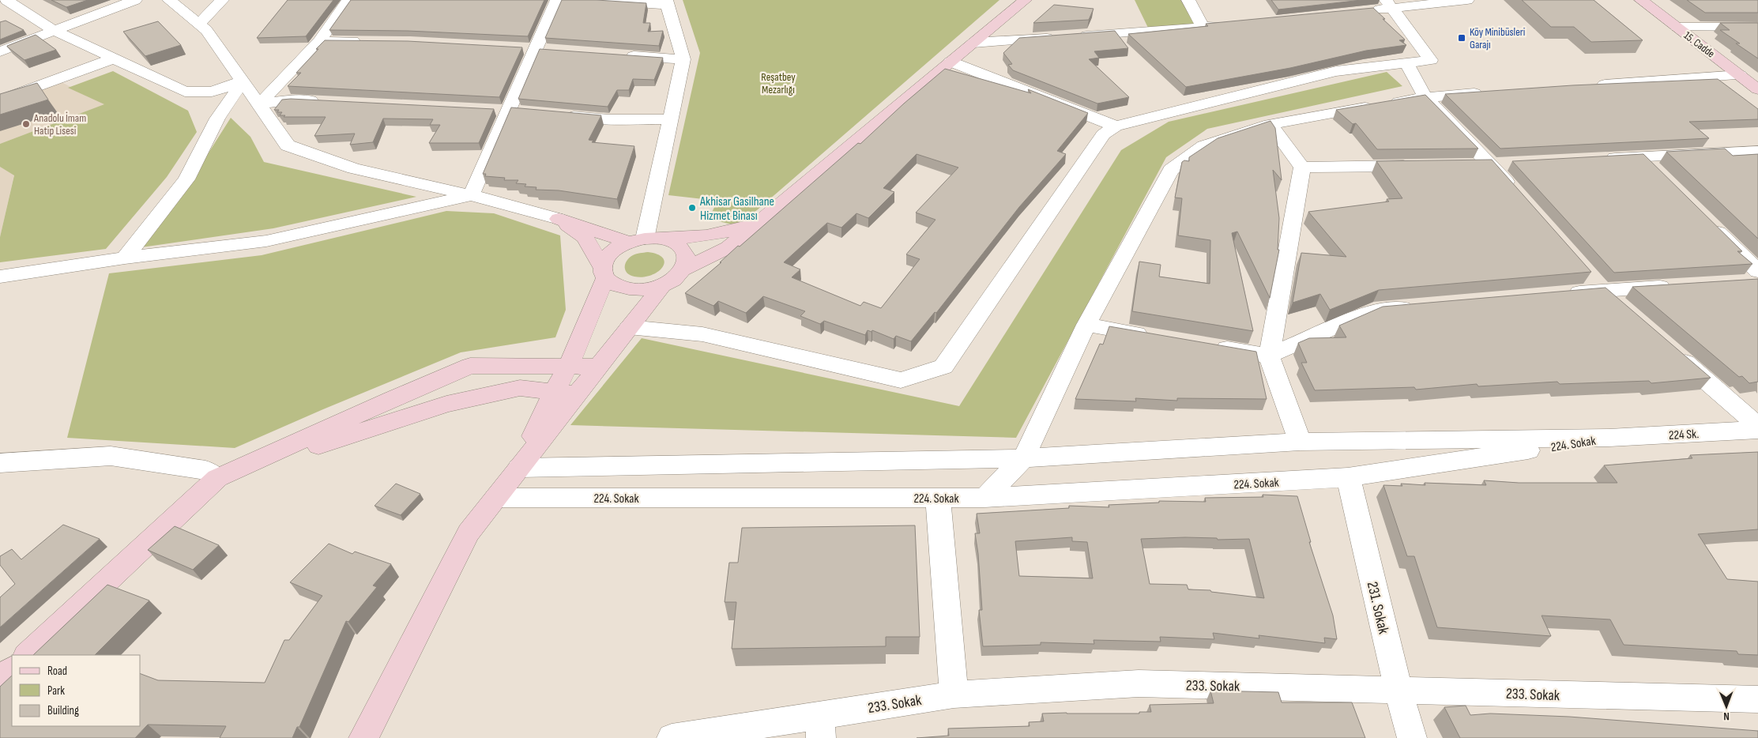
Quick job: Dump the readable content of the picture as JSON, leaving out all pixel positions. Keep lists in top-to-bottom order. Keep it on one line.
{"streets":{"street":["15. Cadde","224 Sk.","224. Sokak","231. Sokak","233. Sokak"]},"crossings":[["224 Sk.","224. Sokak"],["224. Sokak","231. Sokak"],["231. Sokak","233. Sokak"]],"parks":["Reşatbey Mezarlığı"],"places":{"transit":["Köy Minibüsleri Garajı"],"other":["Anadolu İmam Hatip Lisesi","Akhisar Gasilhane Hizmet Binası"]},"legend":["Road","Park","Building"],"north":"bottom"}
